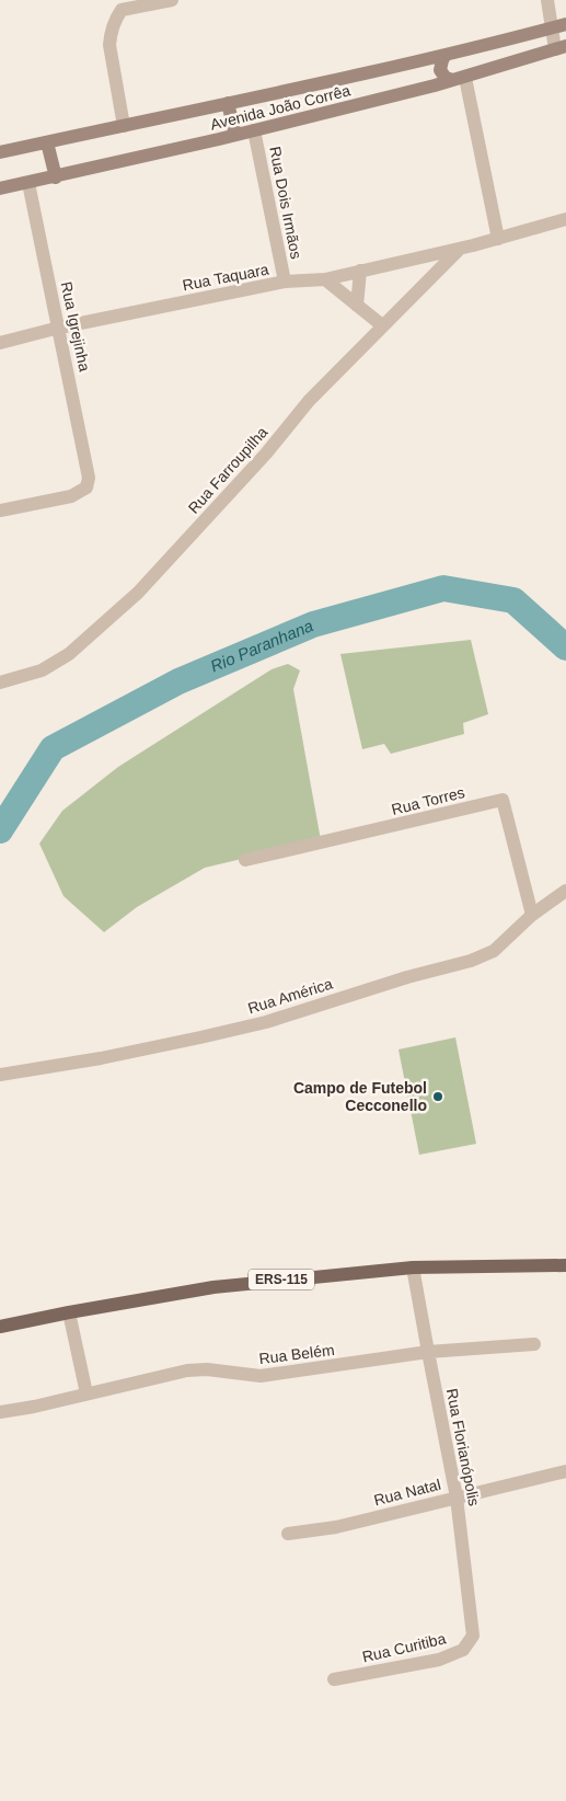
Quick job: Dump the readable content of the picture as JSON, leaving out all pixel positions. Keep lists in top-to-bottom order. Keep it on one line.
{"streets":{"main road":["Avenida João Corrêa","ERS-115"],"street":["Rua Dois Irmãos","Rua Taquara","Rua Igrejinha","Rua Farroupilha","Rua Torres","Rua América","Rua Belém","Rua Florianópolis","Rua Natal","Rua Curitiba"]},"crossings":[["Avenida João Corrêa","Rua Dois Irmãos"],["Avenida João Corrêa","Rua Igrejinha"],["Rua Dois Irmãos","Rua Taquara"],["Rua Taquara","Rua Igrejinha"],["Rua Taquara","Rua Farroupilha"],["Rua Torres","Rua América"],["ERS-115","Rua Florianópolis"],["Rua Belém","Rua Florianópolis"],["Rua Florianópolis","Rua Natal"],["Rua Florianópolis","Rua Curitiba"]],"water":["Rio Paranhana"],"places":["Campo de Futebol Cecconello"]}
